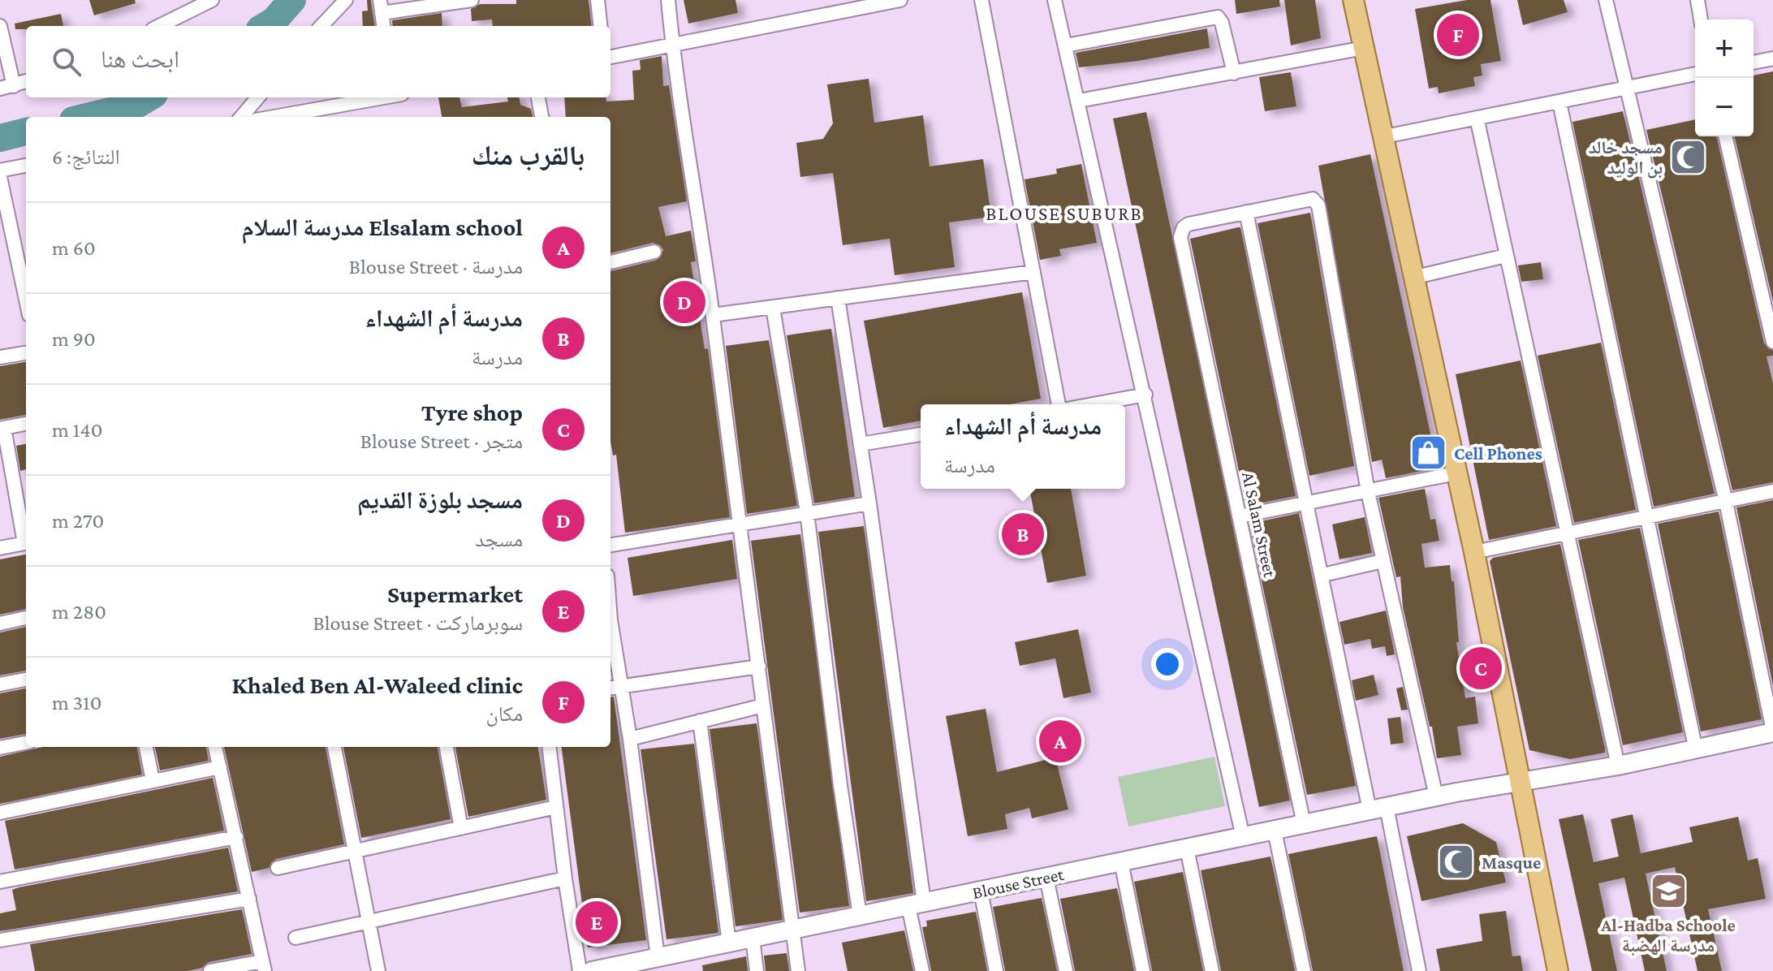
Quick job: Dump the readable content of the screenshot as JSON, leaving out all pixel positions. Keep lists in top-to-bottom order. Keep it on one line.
{"streets":{"street":["Al Salam Street","Blouse Street"]},"crossings":[["Al Salam Street","Blouse Street"]],"districts":["BLOUSE SUBURB"],"places":{"mosque":["مسجد خالد بن الوليد","Masque"],"shop":["Cell Phones"],"school or university":["Al-Hadba Schoole مدرسة الهضبة"]},"page":{"pins":["F","D","B","C","A","E"],"map_buttons":["+","−"],"search":"ابحث هنا","heading":["بالقرب منك","النتائج: 6"],"list":[{"mark":"A","name":"Elsalam school مدرسة السلام","note":"مدرسة · Blouse Street","value":"60 m"},{"mark":"B","name":"مدرسة أم الشهداء","note":"مدرسة","value":"90 m"},{"mark":"C","name":"Tyre shop","note":"متجر · Blouse Street","value":"140 m"},{"mark":"D","name":"مسجد بلوزة القديم","note":"مسجد","value":"270 m"},{"mark":"E","name":"Supermarket","note":"سوبرماركت · Blouse Street","value":"280 m"},{"mark":"F","name":"Khaled Ben Al-Waleed clinic","note":"مكان","value":"310 m"}],"popup":["مدرسة أم الشهداء","مدرسة"]}}
